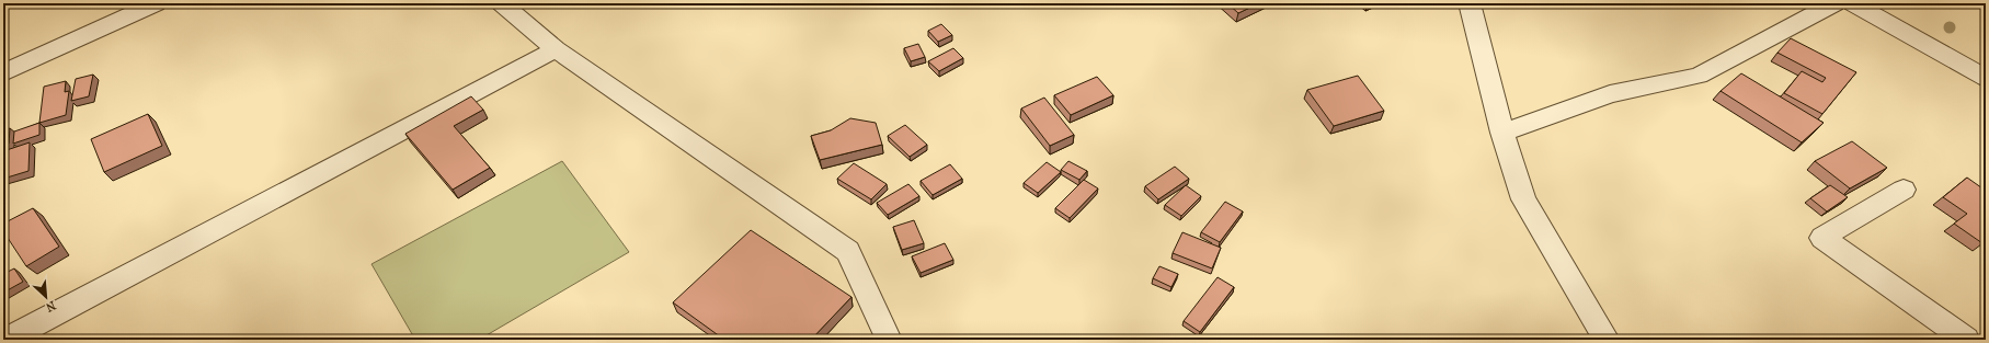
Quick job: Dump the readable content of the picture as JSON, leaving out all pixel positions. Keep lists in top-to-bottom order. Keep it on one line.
{"north":"bottom right"}
